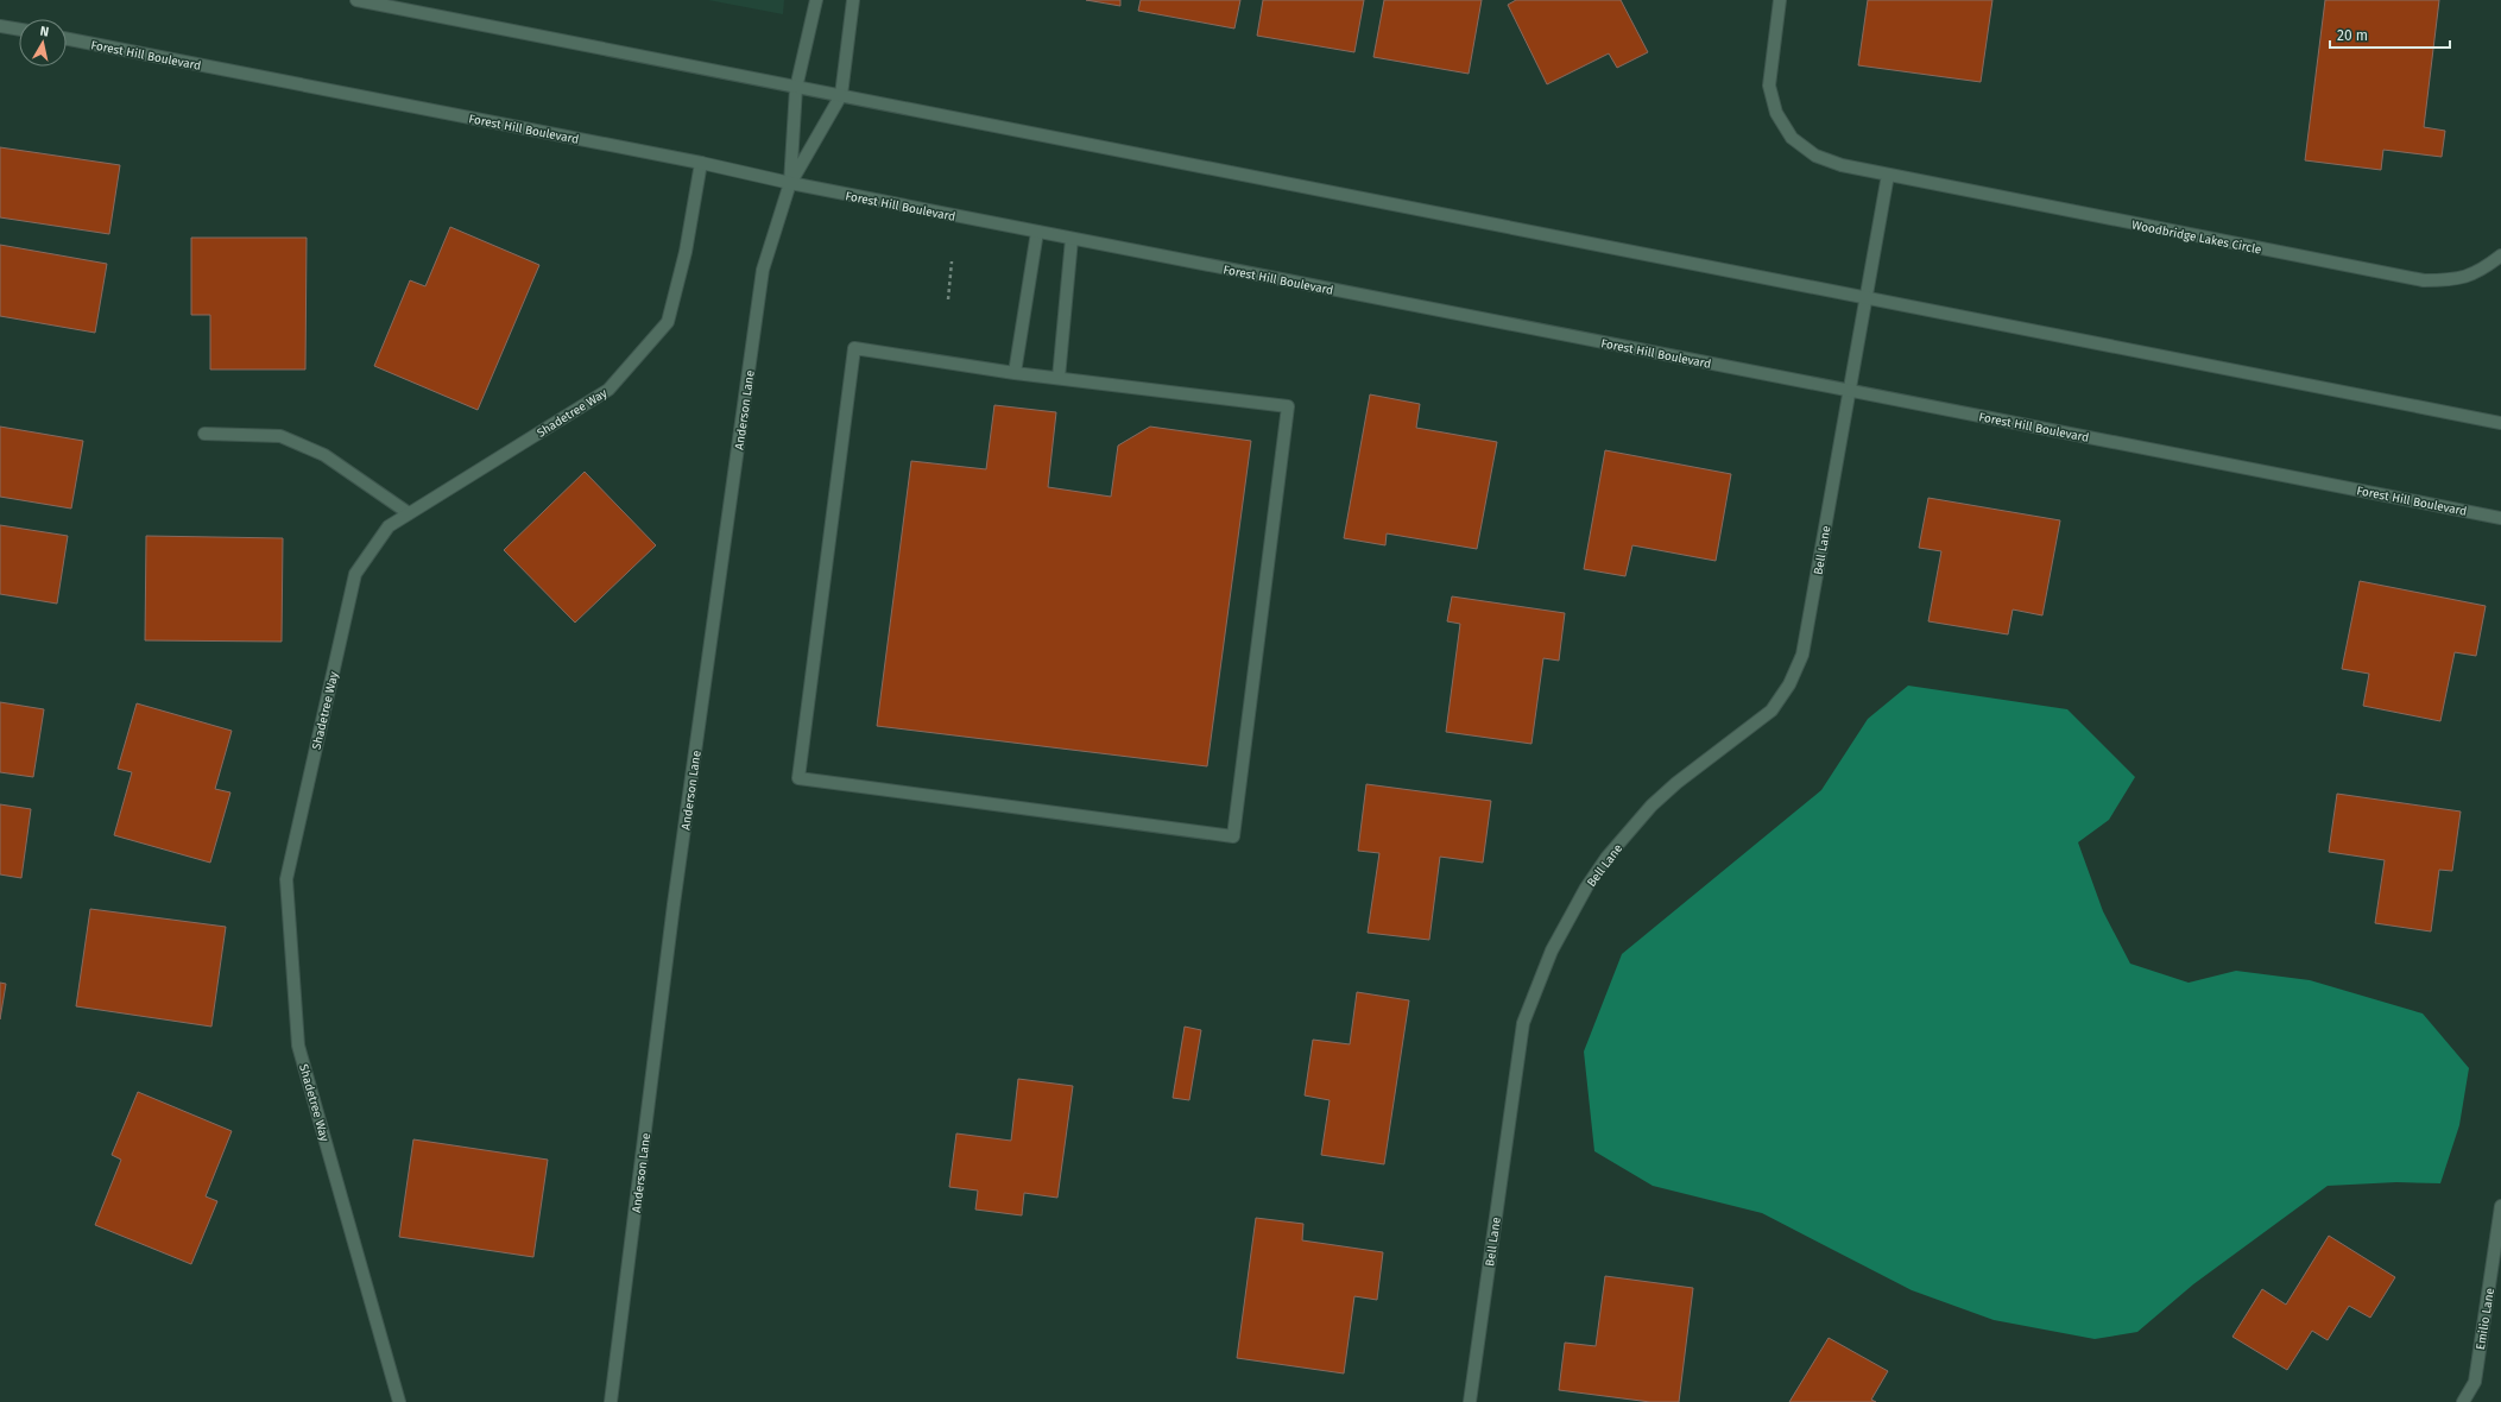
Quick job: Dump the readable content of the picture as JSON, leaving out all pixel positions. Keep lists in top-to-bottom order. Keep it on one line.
{"streets":{"street":["Forest Hill Boulevard","Woodbridge Lakes Circle","Anderson Lane","Shadetree Way","Bell Lane","Emilio Lane"]},"crossings":[["Forest Hill Boulevard","Anderson Lane"],["Forest Hill Boulevard","Shadetree Way"],["Forest Hill Boulevard","Bell Lane"]],"scale_bar":"20 m","north":"top"}
